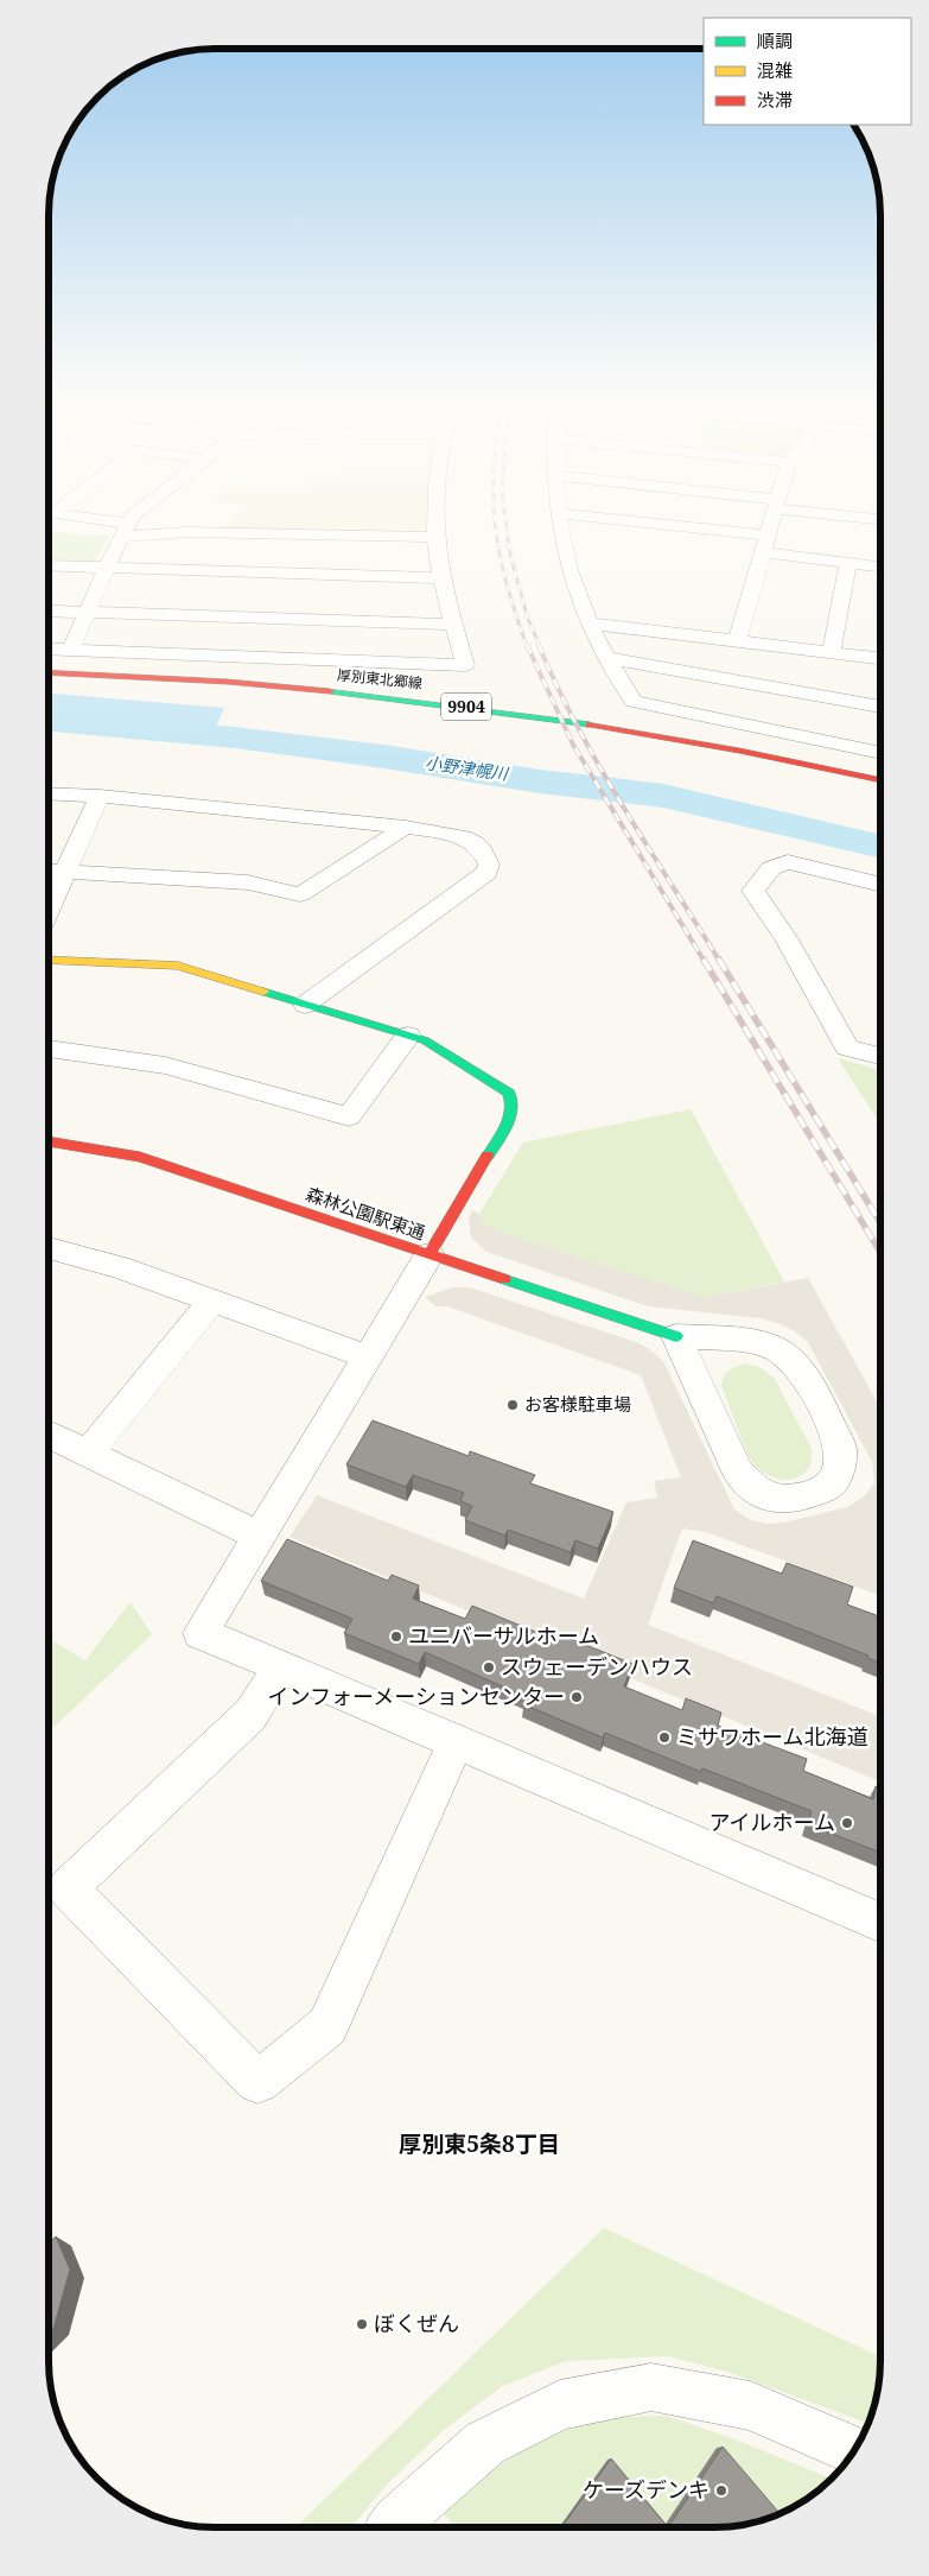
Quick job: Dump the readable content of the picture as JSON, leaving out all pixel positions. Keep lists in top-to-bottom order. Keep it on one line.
{"streets":{"main road":["厚別東北郷線","9904","森林公園駅東通"]},"districts":["厚別東5条8丁目"],"water":["小野津幌川"],"places":["お客様駐車場","ユニバーサルホーム","スウェーデンハウス","インフォーメーションセンター","ミサワホーム北海道","アイルホーム","ぼくぜん","ケーズデンキ"],"legend":["順調","混雑","渋滞"]}
